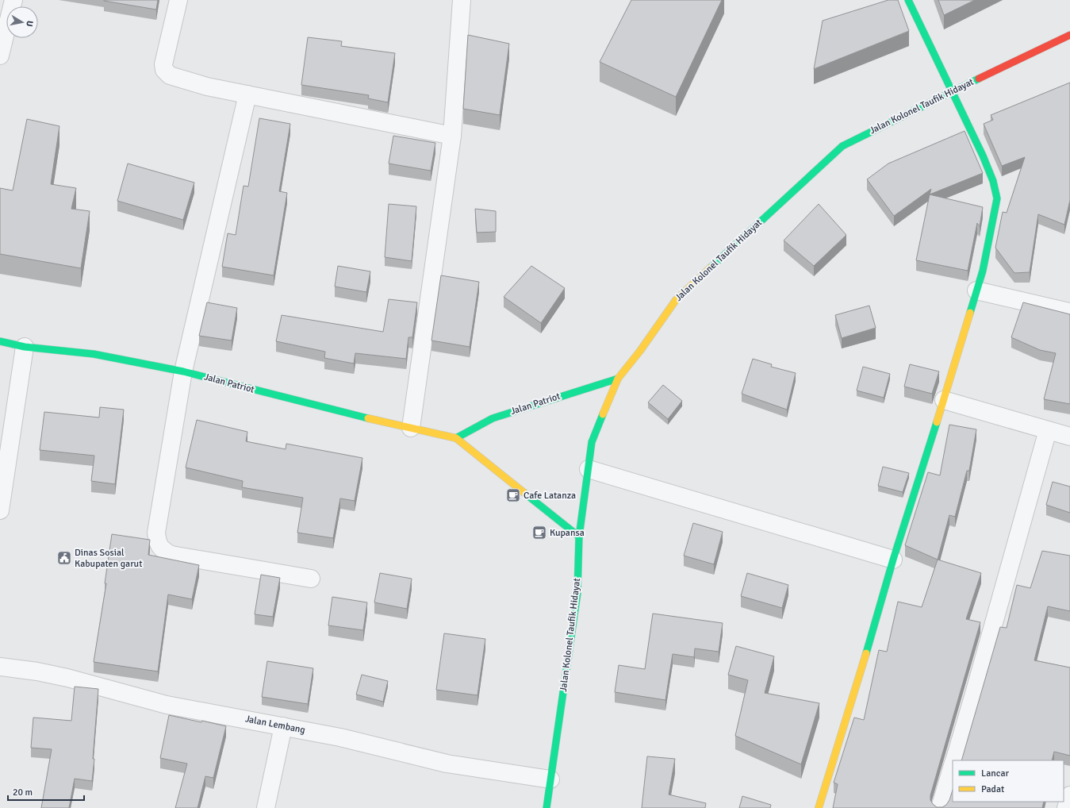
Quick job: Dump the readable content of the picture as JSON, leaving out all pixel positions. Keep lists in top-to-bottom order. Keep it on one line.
{"streets":{"main road":["Jalan Kolonel Taufik Hidayat","Jalan Patriot"],"street":["Jalan Lembang"]},"crossings":[["Jalan Kolonel Taufik Hidayat","Jalan Patriot"],["Jalan Kolonel Taufik Hidayat","Jalan Lembang"]],"places":{"cafe":["Cafe Latanza","Kupansa"],"public building":["Dinas Sosial Kabupaten garut"]},"legend":["Lancar","Padat"],"scale_bar":"20 m","north":"right"}
